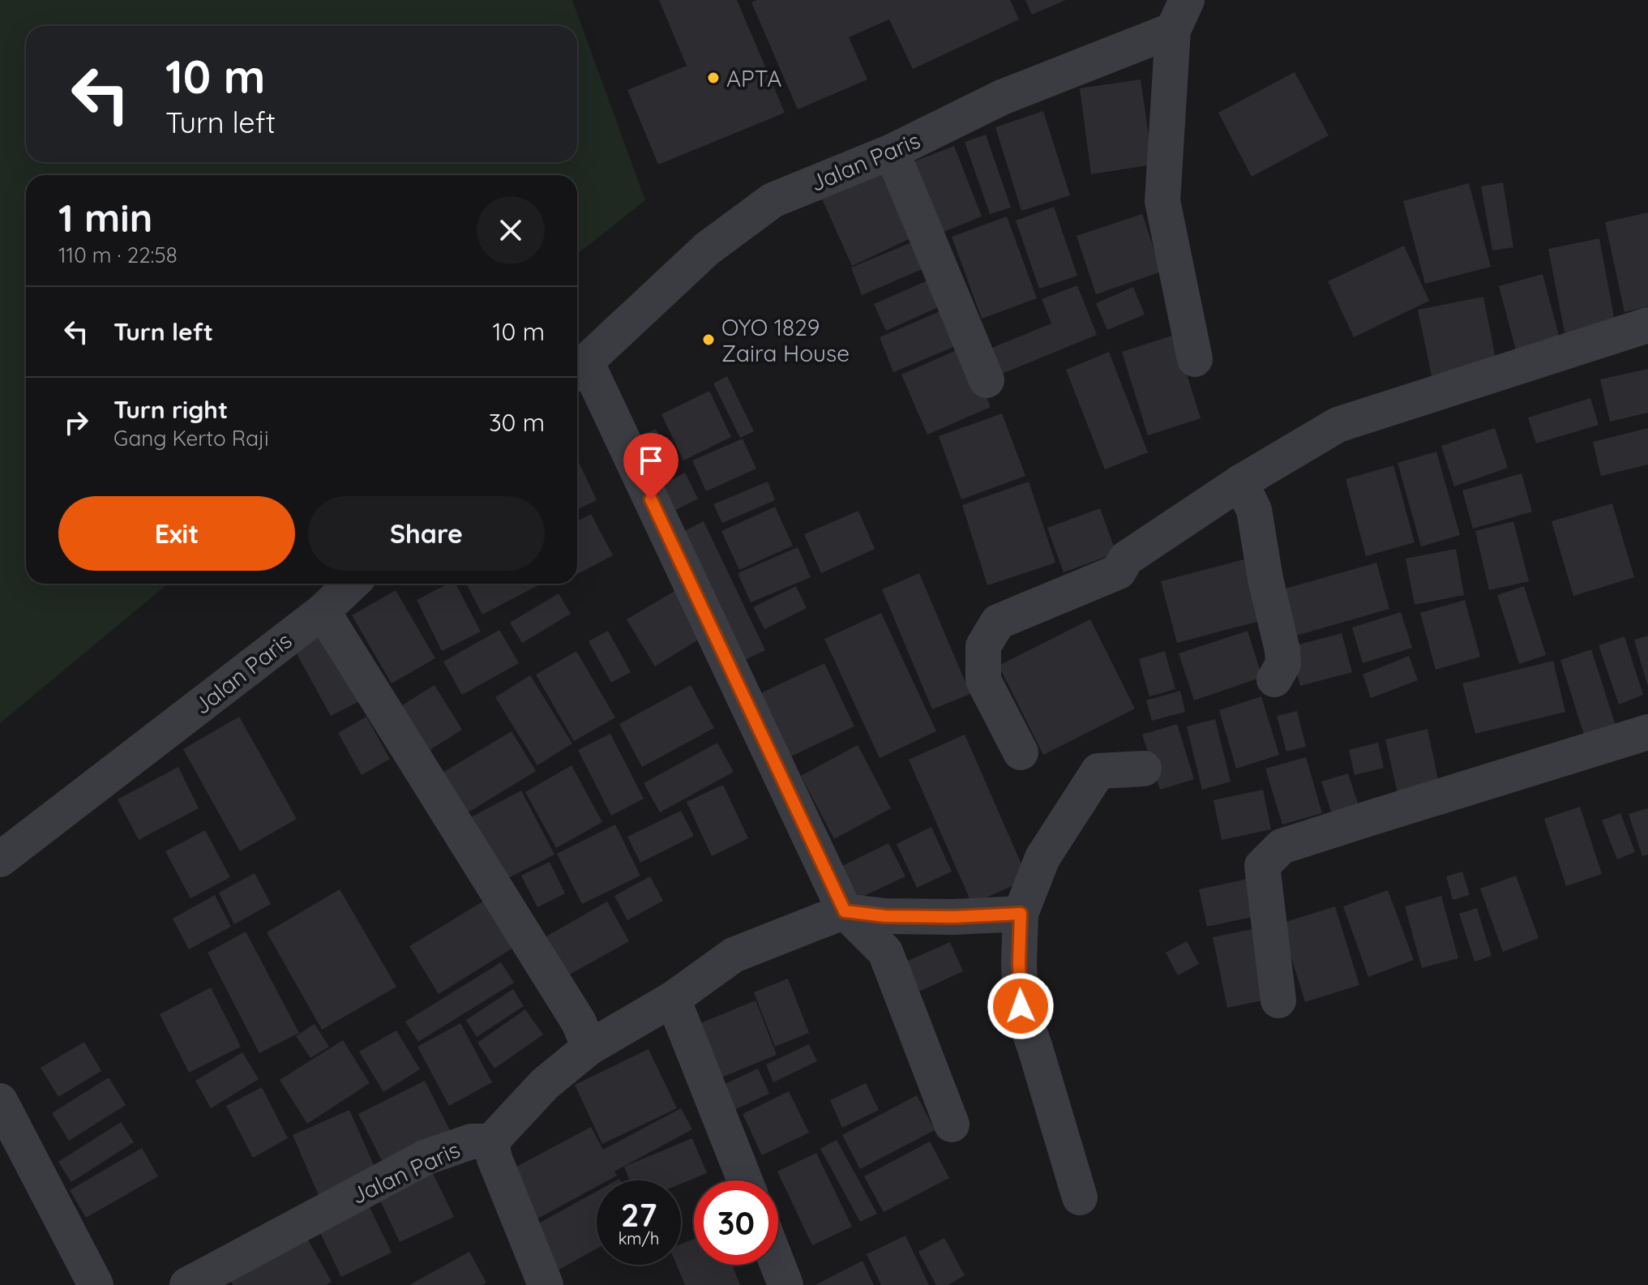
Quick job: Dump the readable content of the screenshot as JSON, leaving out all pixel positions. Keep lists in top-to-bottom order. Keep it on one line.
{"streets":{"street":["Jalan Paris"]},"places":["APTA","OYO 1829 Zaira House"],"page":{"turn":["10 m","Turn left"],"heading":["1 min","110 m · 22:58"],"list":[{"name":"Turn left","value":"10 m"},{"name":"Turn right","note":"Gang Kerto Raji","value":"30 m"}],"buttons":["Exit","Share"],"speed":"27 km/h","limit":"30"}}
